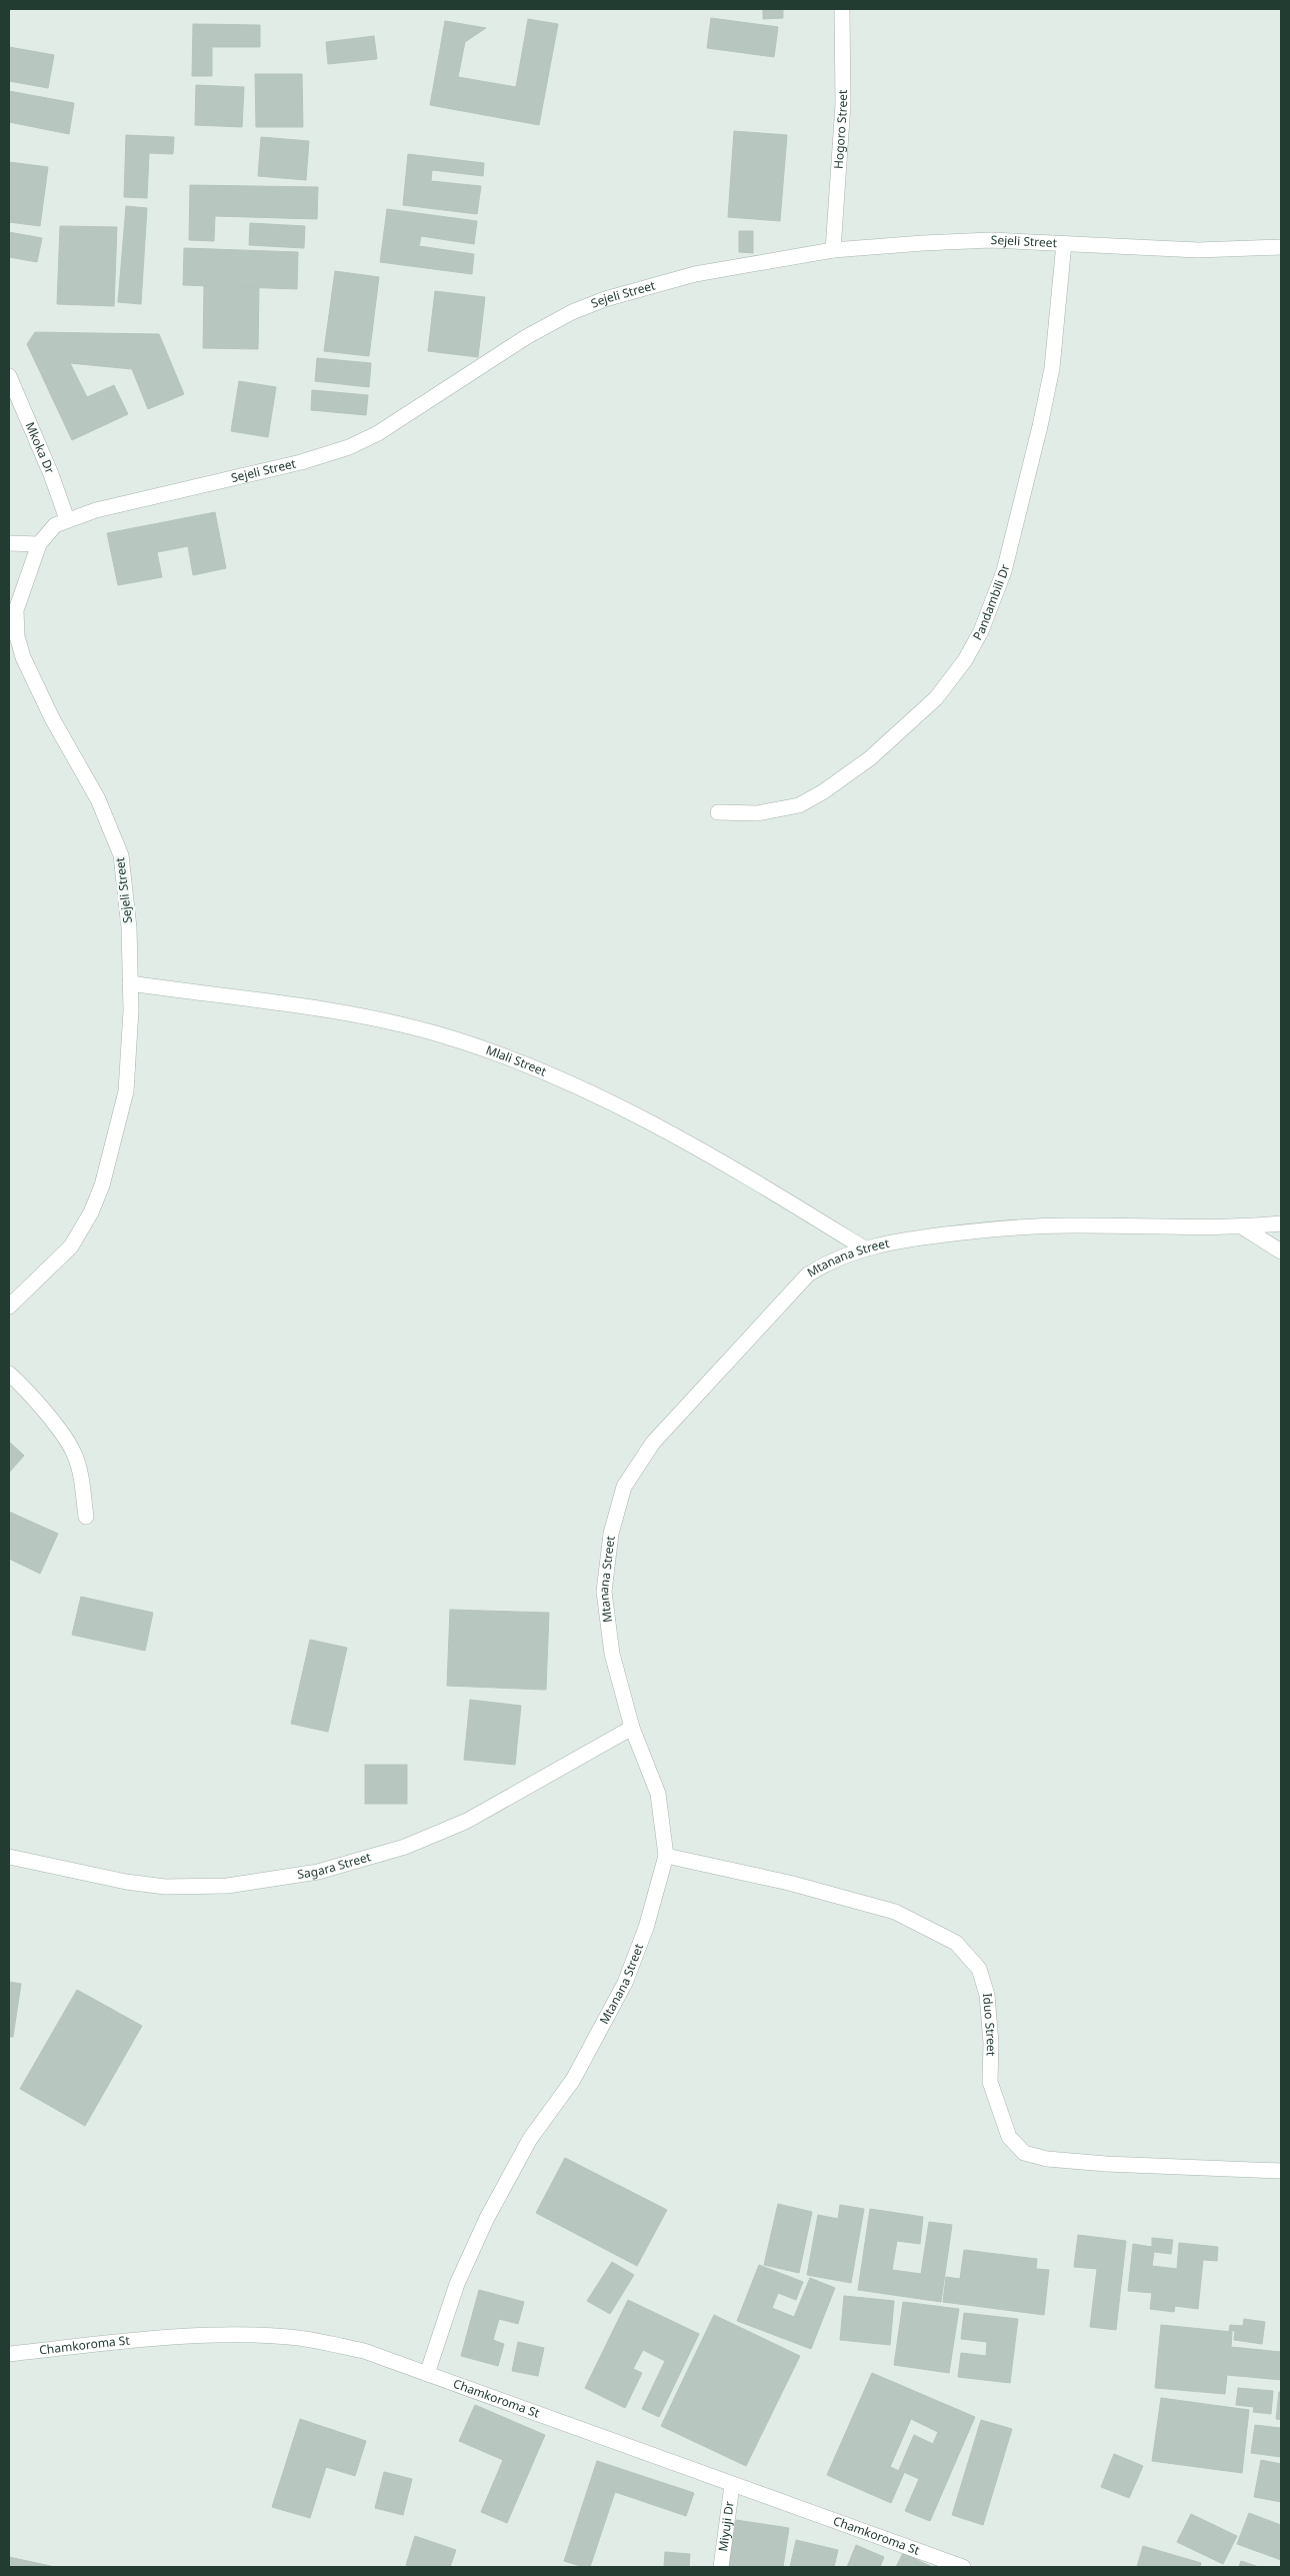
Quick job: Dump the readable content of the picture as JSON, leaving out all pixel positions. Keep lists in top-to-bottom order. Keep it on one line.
{"streets":{"street":["Hogoro Street","Sejeli Street","Mkoka Dr","Pandambili Dr","Mlali Street","Mtanana Street","Sagara Street","Iduo Street","Chamkoroma St","Miyuji Dr"]},"crossings":[["Hogoro Street","Sejeli Street"],["Sejeli Street","Mkoka Dr"],["Sejeli Street","Pandambili Dr"],["Sejeli Street","Mlali Street"],["Mlali Street","Mtanana Street"],["Mtanana Street","Sagara Street"],["Mtanana Street","Iduo Street"],["Mtanana Street","Chamkoroma St"],["Chamkoroma St","Miyuji Dr"]]}
